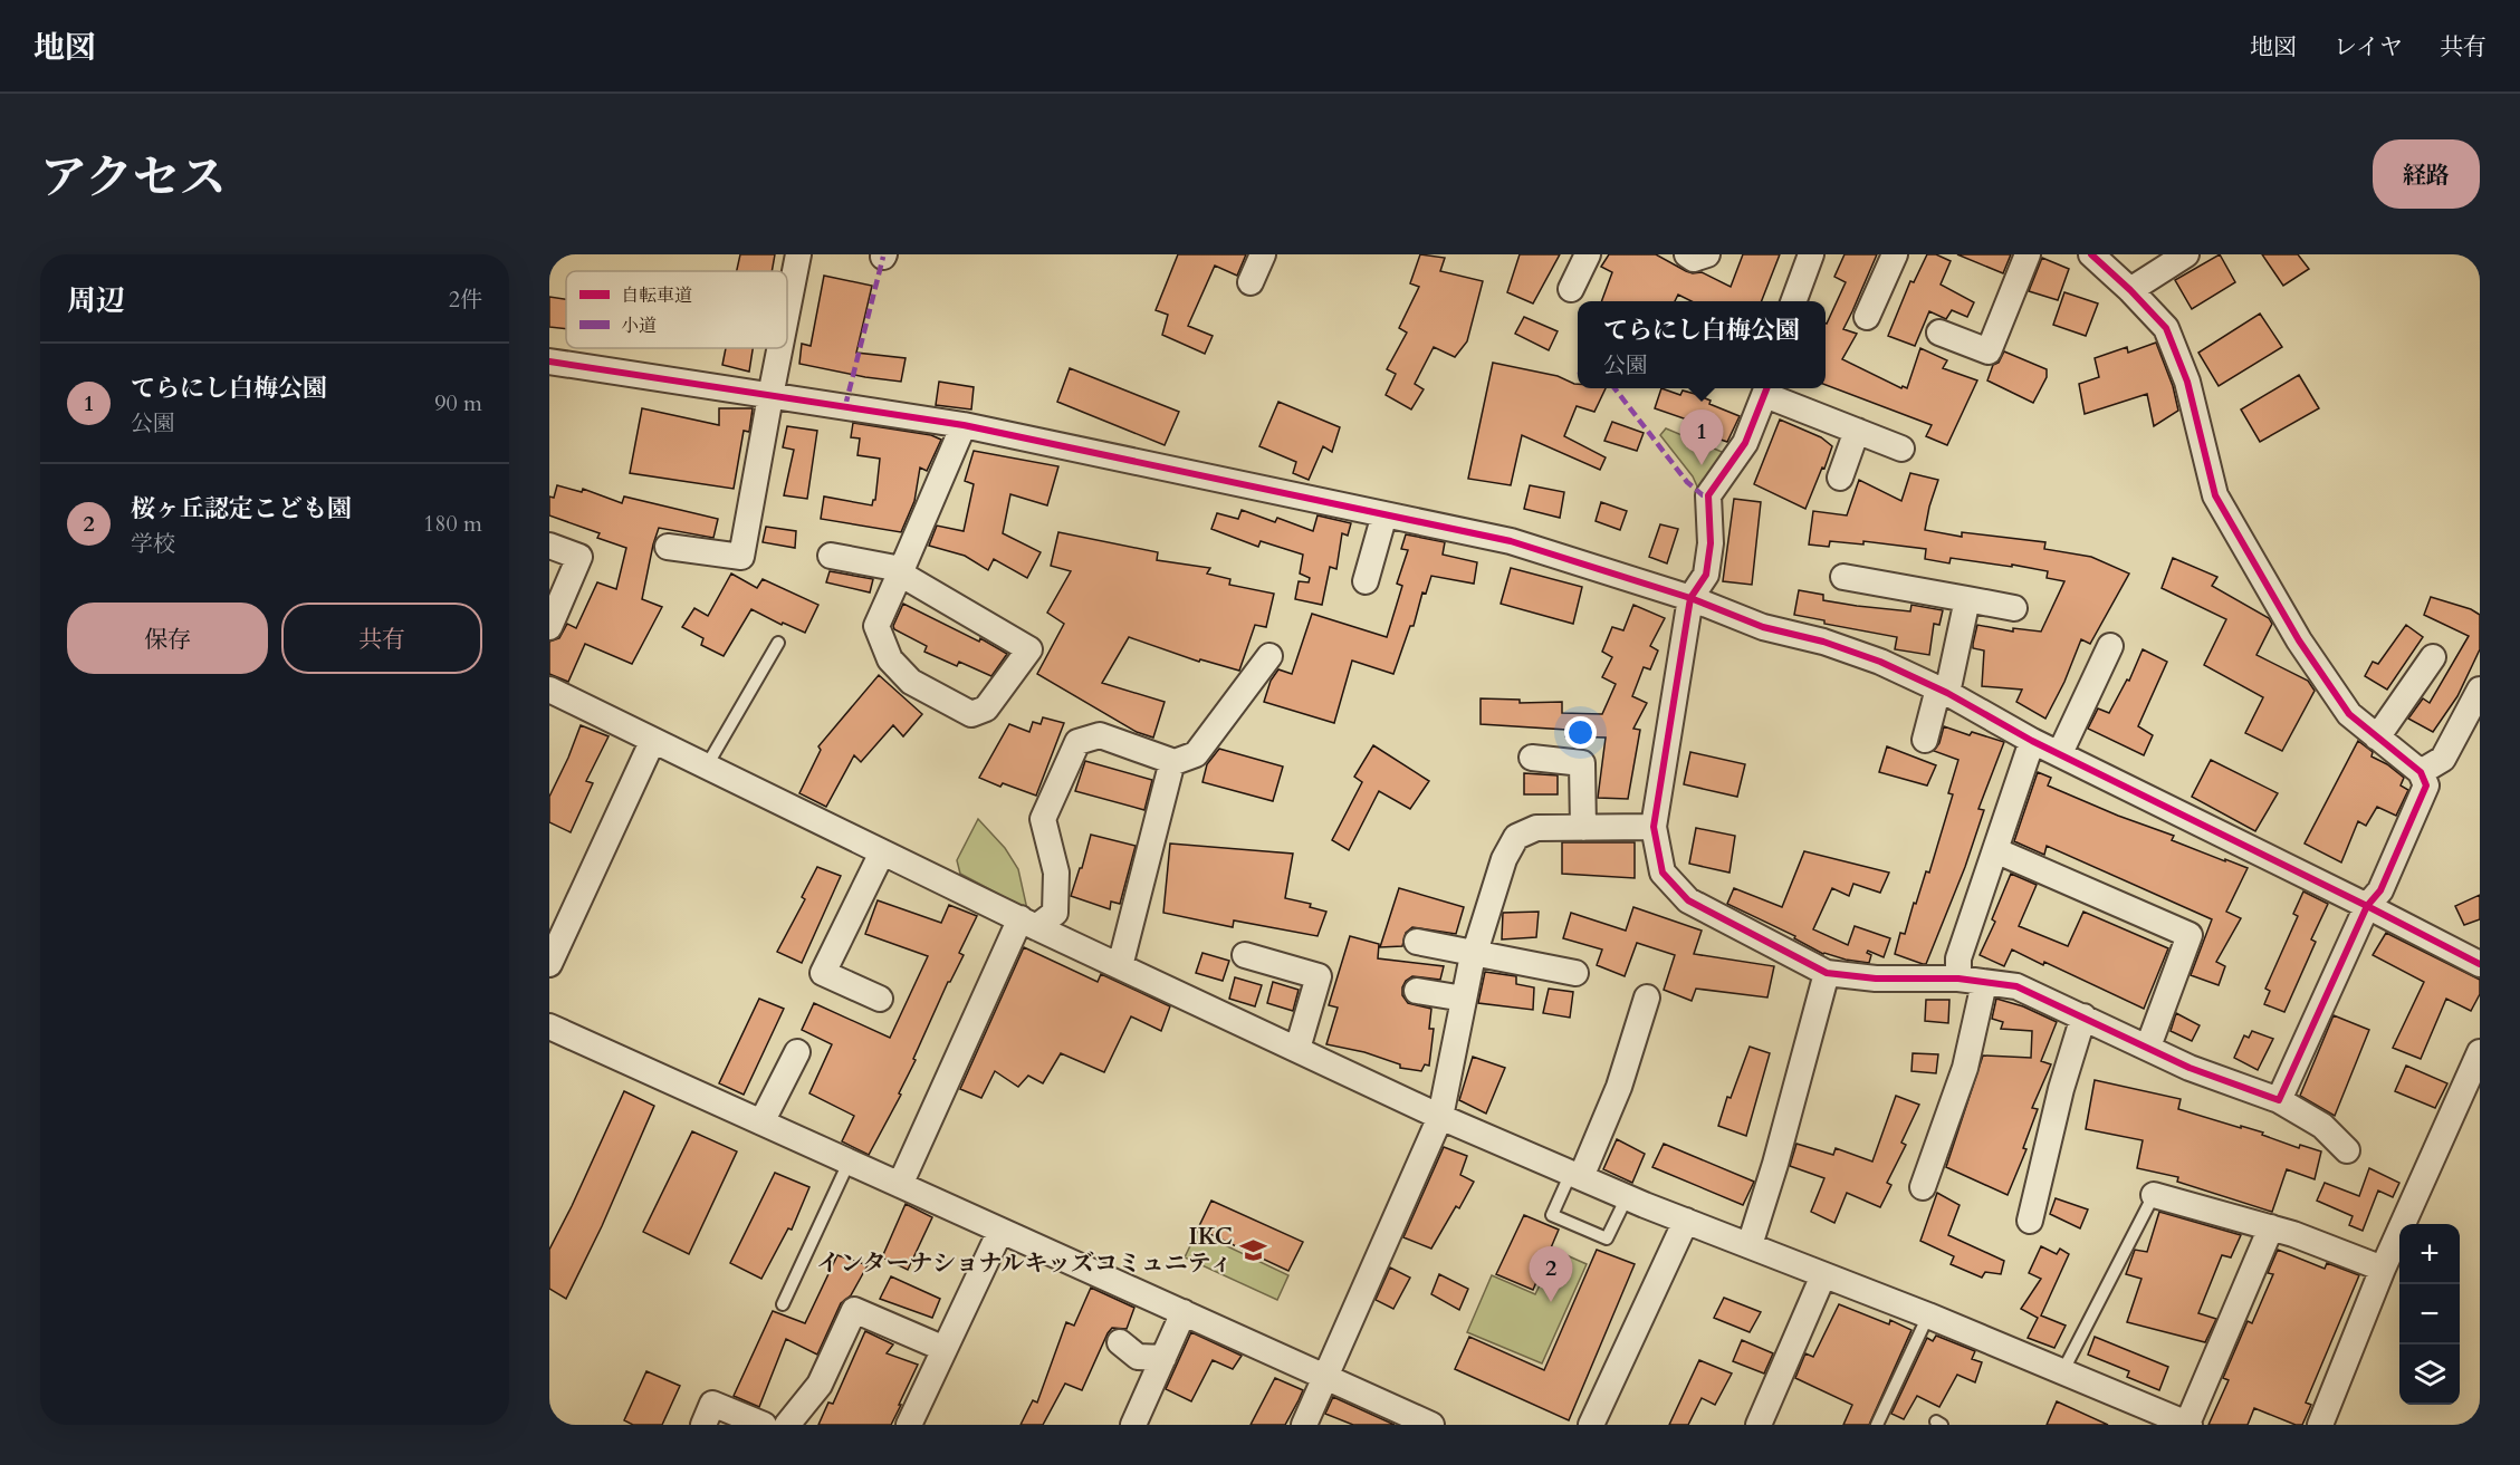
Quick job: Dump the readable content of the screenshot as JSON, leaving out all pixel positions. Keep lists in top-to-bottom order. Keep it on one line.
{"places":{"school or university":["IKC インターナショナルキッズコミュニティ"]},"legend":["自転車道","小道"],"page":{"header":"地図","nav":["地図","レイヤ","共有"],"title":"アクセス","buttons":["経路",["保存","共有"]],"heading":["周辺","2件"],"popup":["てらにし白梅公園","公園"],"list":[{"mark":"1","name":"てらにし白梅公園","note":"公園","value":"90 m"},{"mark":"2","name":"桜ヶ丘認定こども園","note":"学校","value":"180 m"}],"pins":["1","2"],"map_buttons":["+","−"]}}
